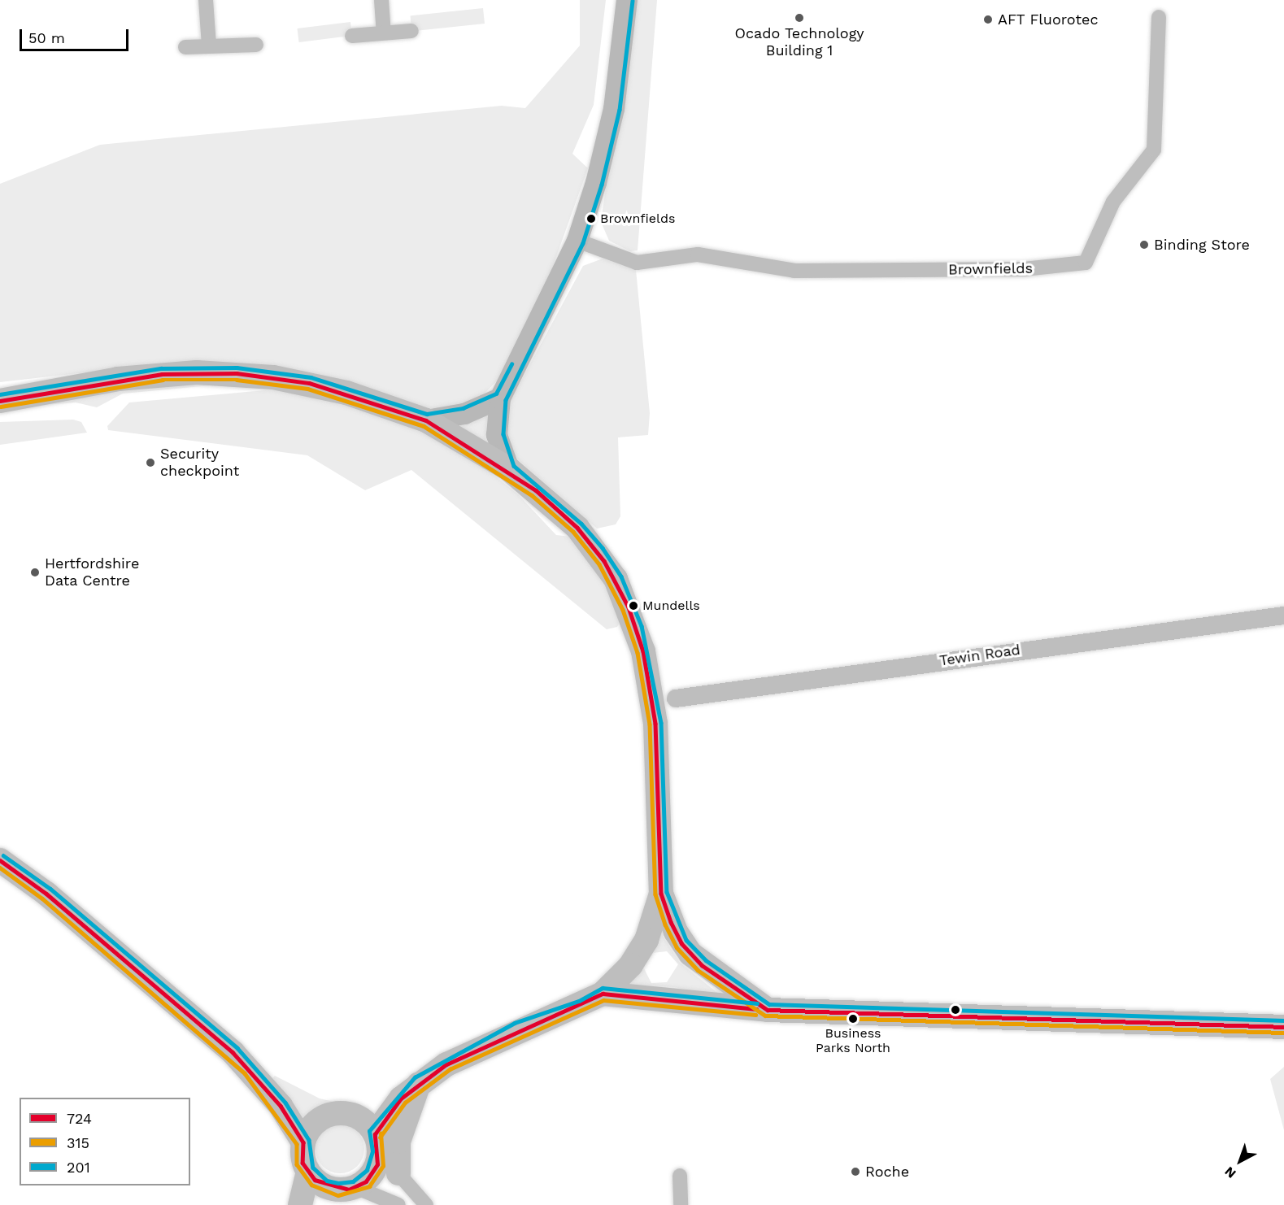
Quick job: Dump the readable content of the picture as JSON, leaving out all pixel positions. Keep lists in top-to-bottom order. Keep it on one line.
{"streets":{"street":["Brownfields","Tewin Road"]},"places":["Ocado Technology Building 1","AFT Fluorotec","Brownfields","Binding Store","Security checkpoint","Hertfordshire Data Centre","Mundells","Business Parks North","Roche"],"lines":["transit line 201","transit line 724","transit line 315"],"legend":["724","315","201"],"scale_bar":"50 m","north":"bottom left"}
